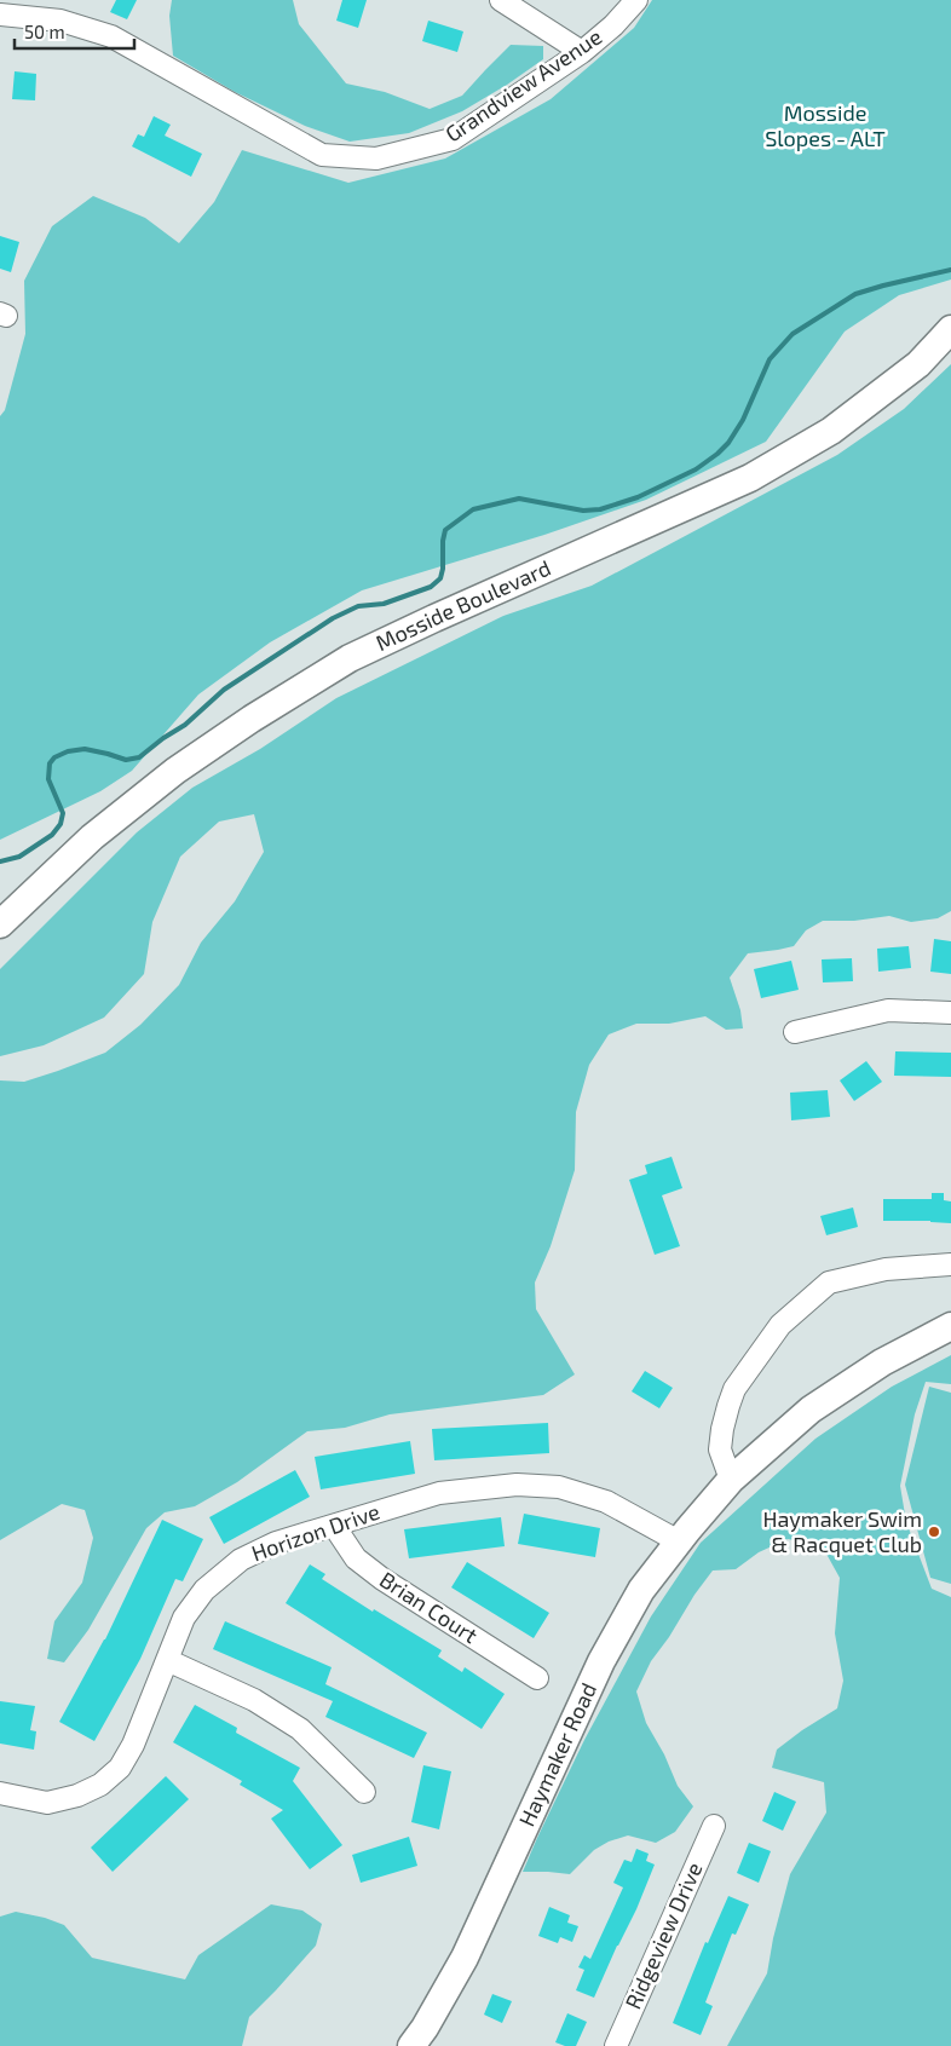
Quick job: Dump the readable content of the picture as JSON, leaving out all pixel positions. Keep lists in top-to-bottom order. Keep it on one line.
{"streets":{"main road":["Mosside Boulevard","Haymaker Road"],"street":["Grandview Avenue","Horizon Drive","Brian Court","Ridgeview Drive"]},"crossings":[["Horizon Drive","Brian Court"],["Horizon Drive","Haymaker Road"]],"parks":["Mosside Slopes - ALT"],"places":["Haymaker Swim & Racquet Club"],"scale_bar":"50 m"}
